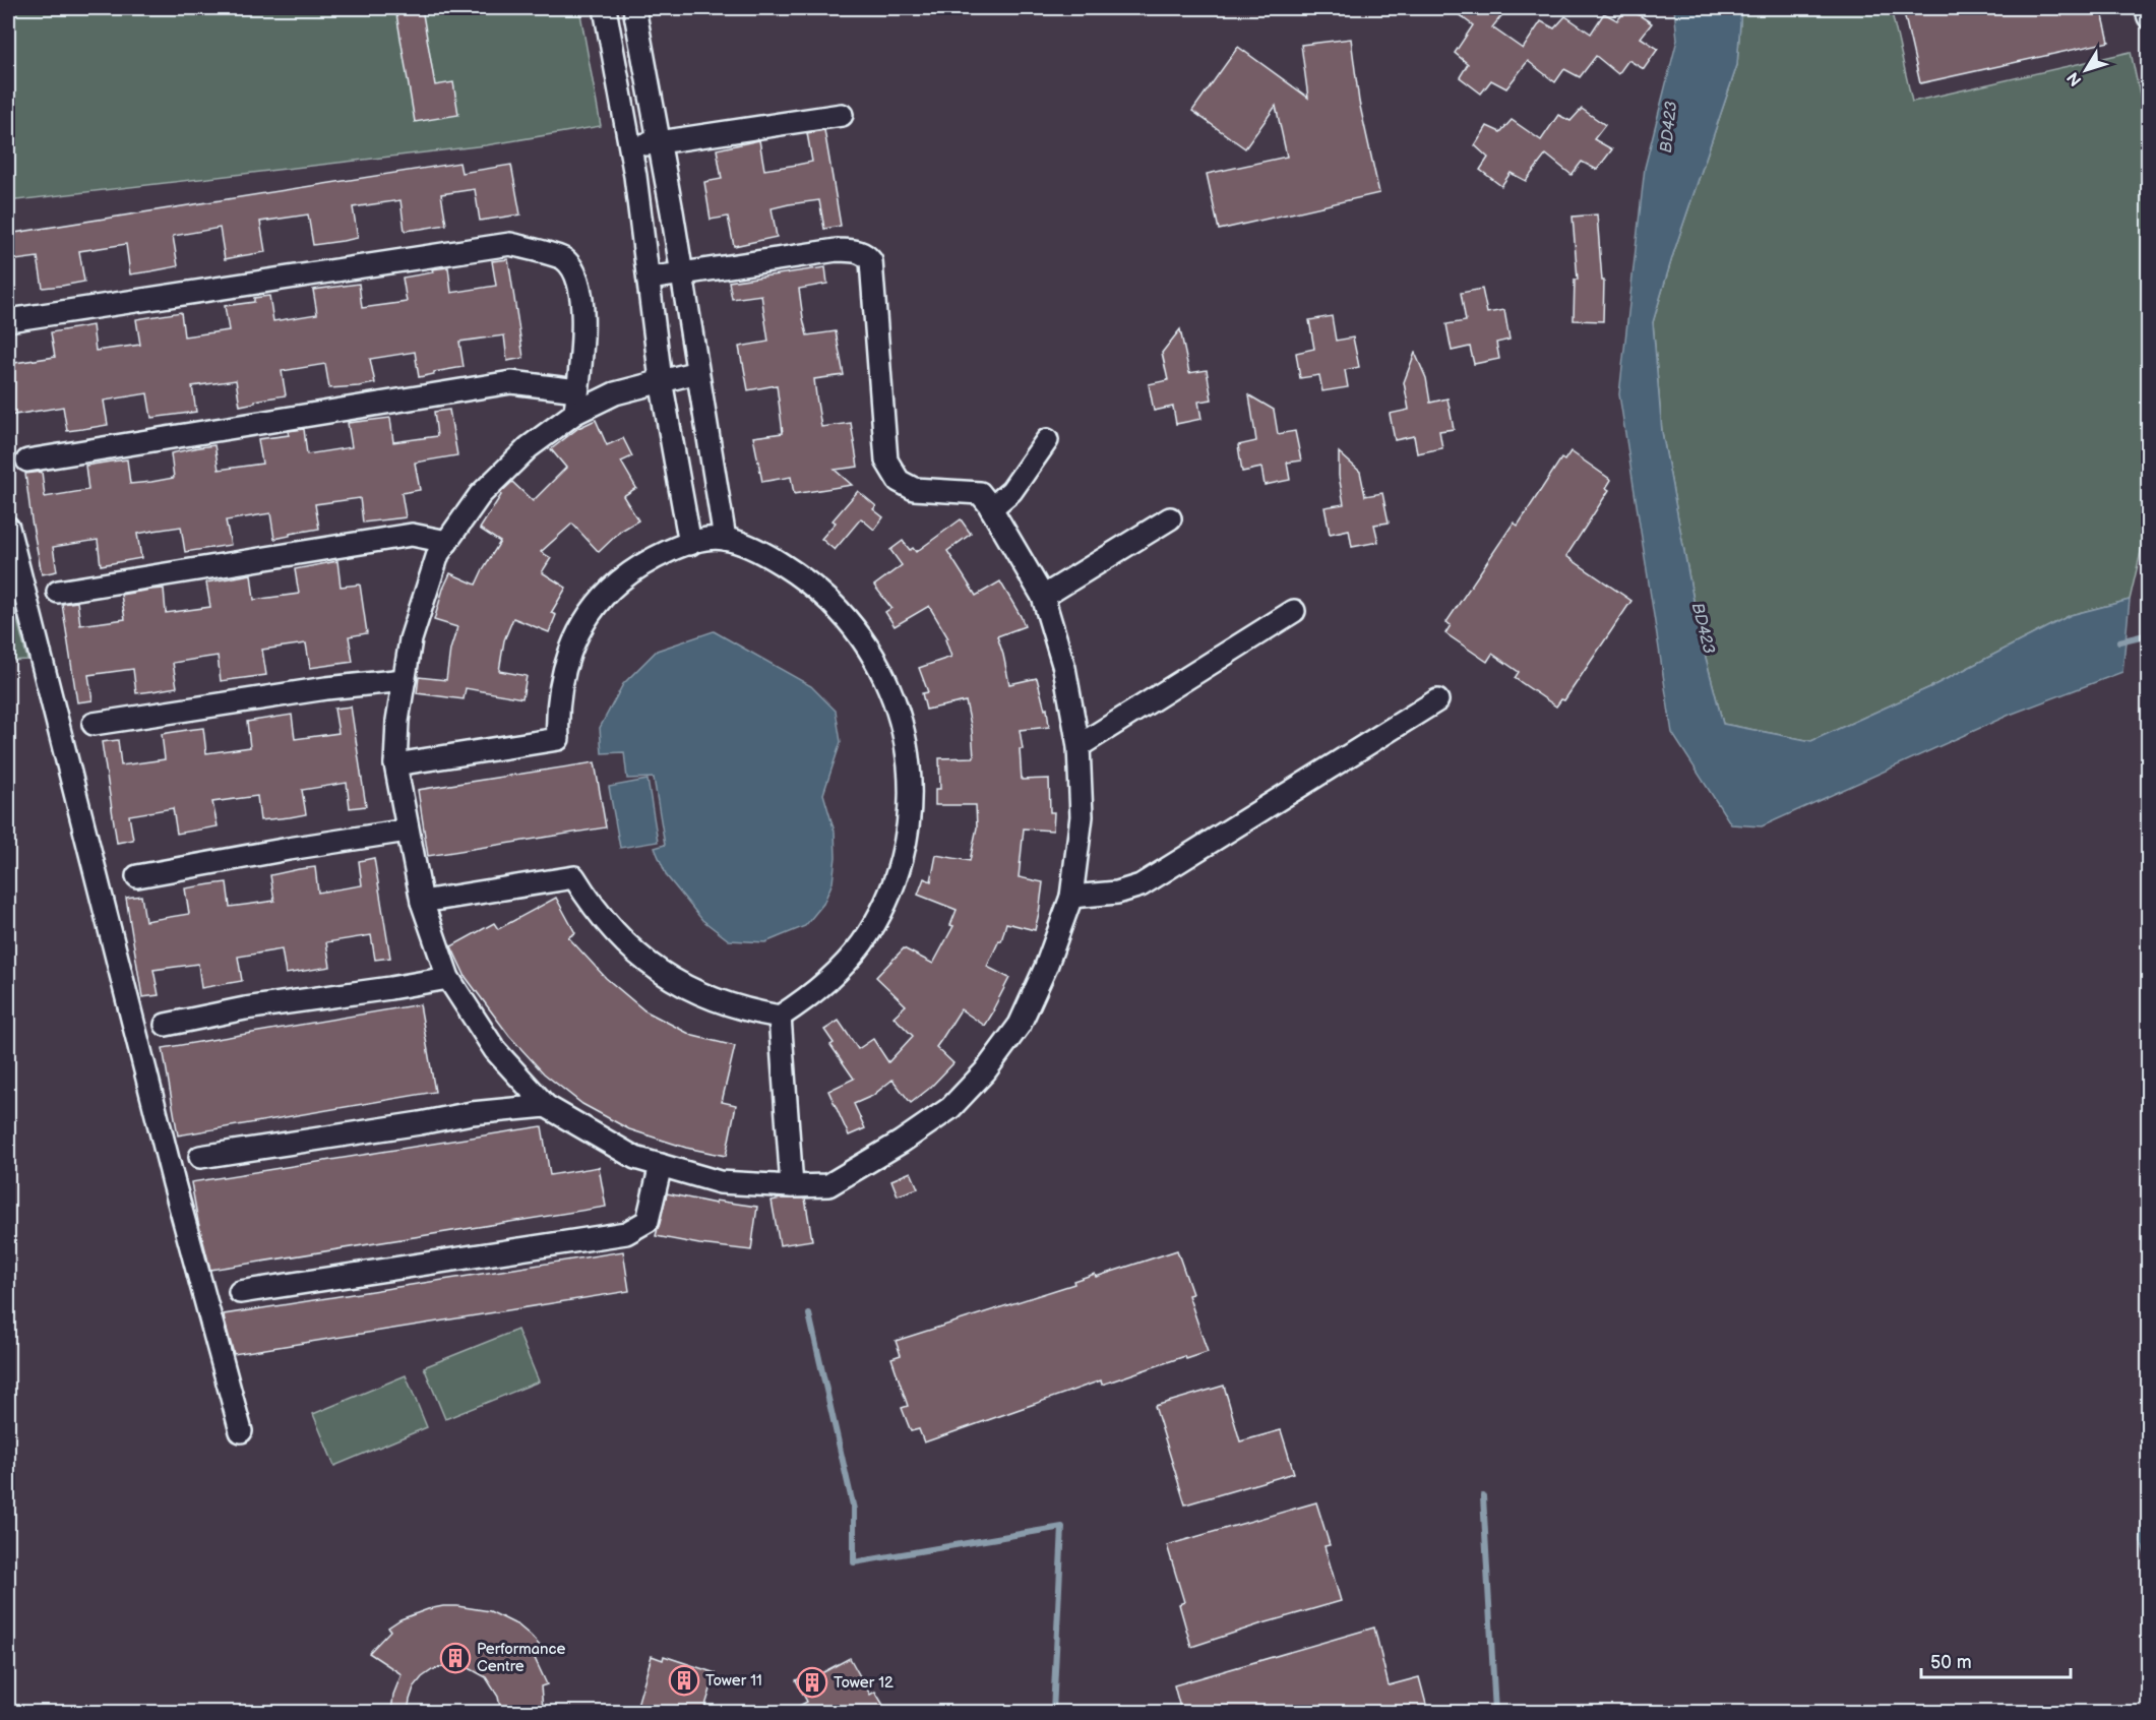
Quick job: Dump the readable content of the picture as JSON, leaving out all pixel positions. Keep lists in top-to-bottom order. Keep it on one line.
{"water":["BD423"],"places":{"building":["Performance Centre","Tower 11","Tower 12"]},"scale_bar":"50 m","north":"bottom left"}
